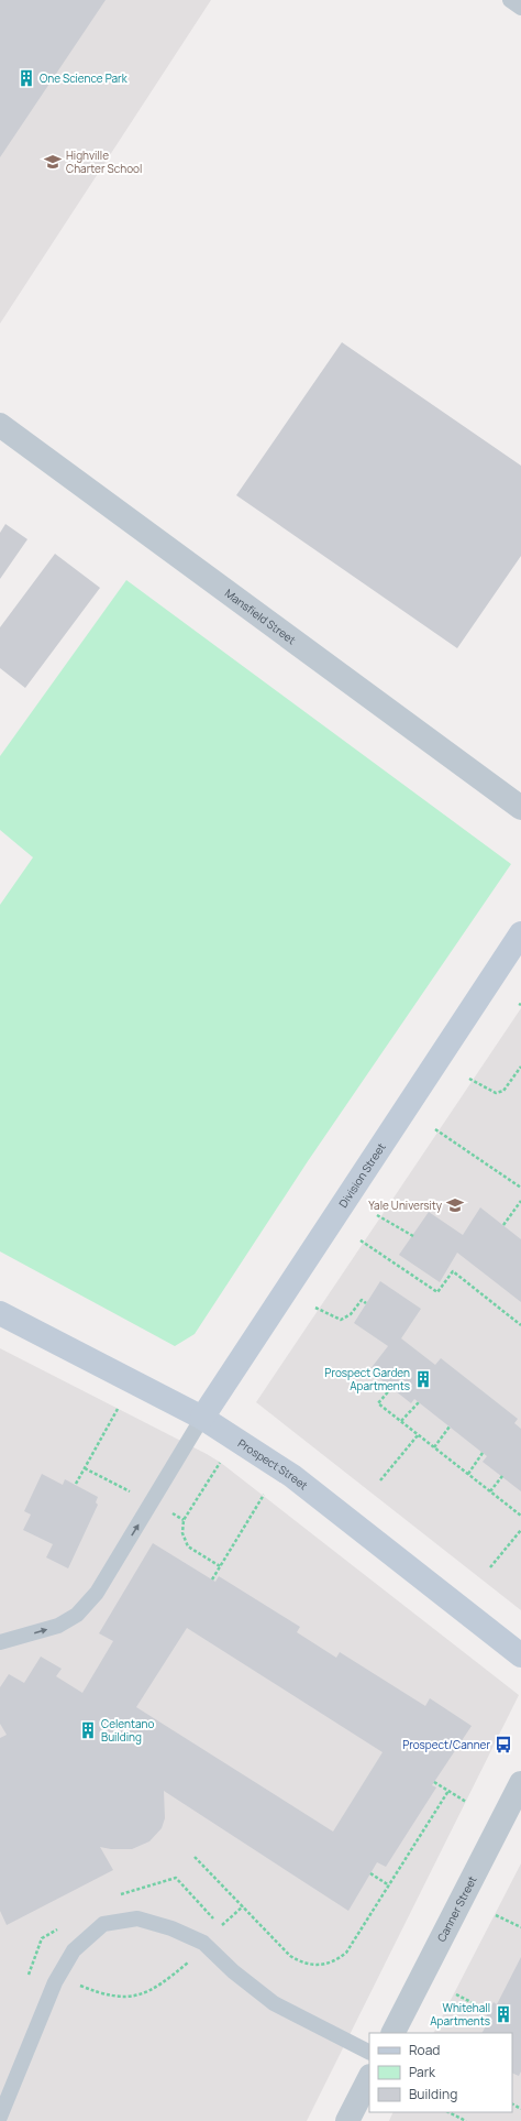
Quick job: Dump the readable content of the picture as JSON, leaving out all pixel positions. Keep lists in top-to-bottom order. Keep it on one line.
{"streets":{"main road":["Division Street","Prospect Street"],"street":["Mansfield Street","Canner Street"]},"crossings":[["Division Street","Prospect Street"]],"places":{"building":["One Science Park","Prospect Garden Apartments","Celentano Building","Whitehall Apartments"],"school or university":["Highville Charter School","Yale University"],"bus stop":["Prospect/Canner"]},"legend":["Road","Park","Building"]}
